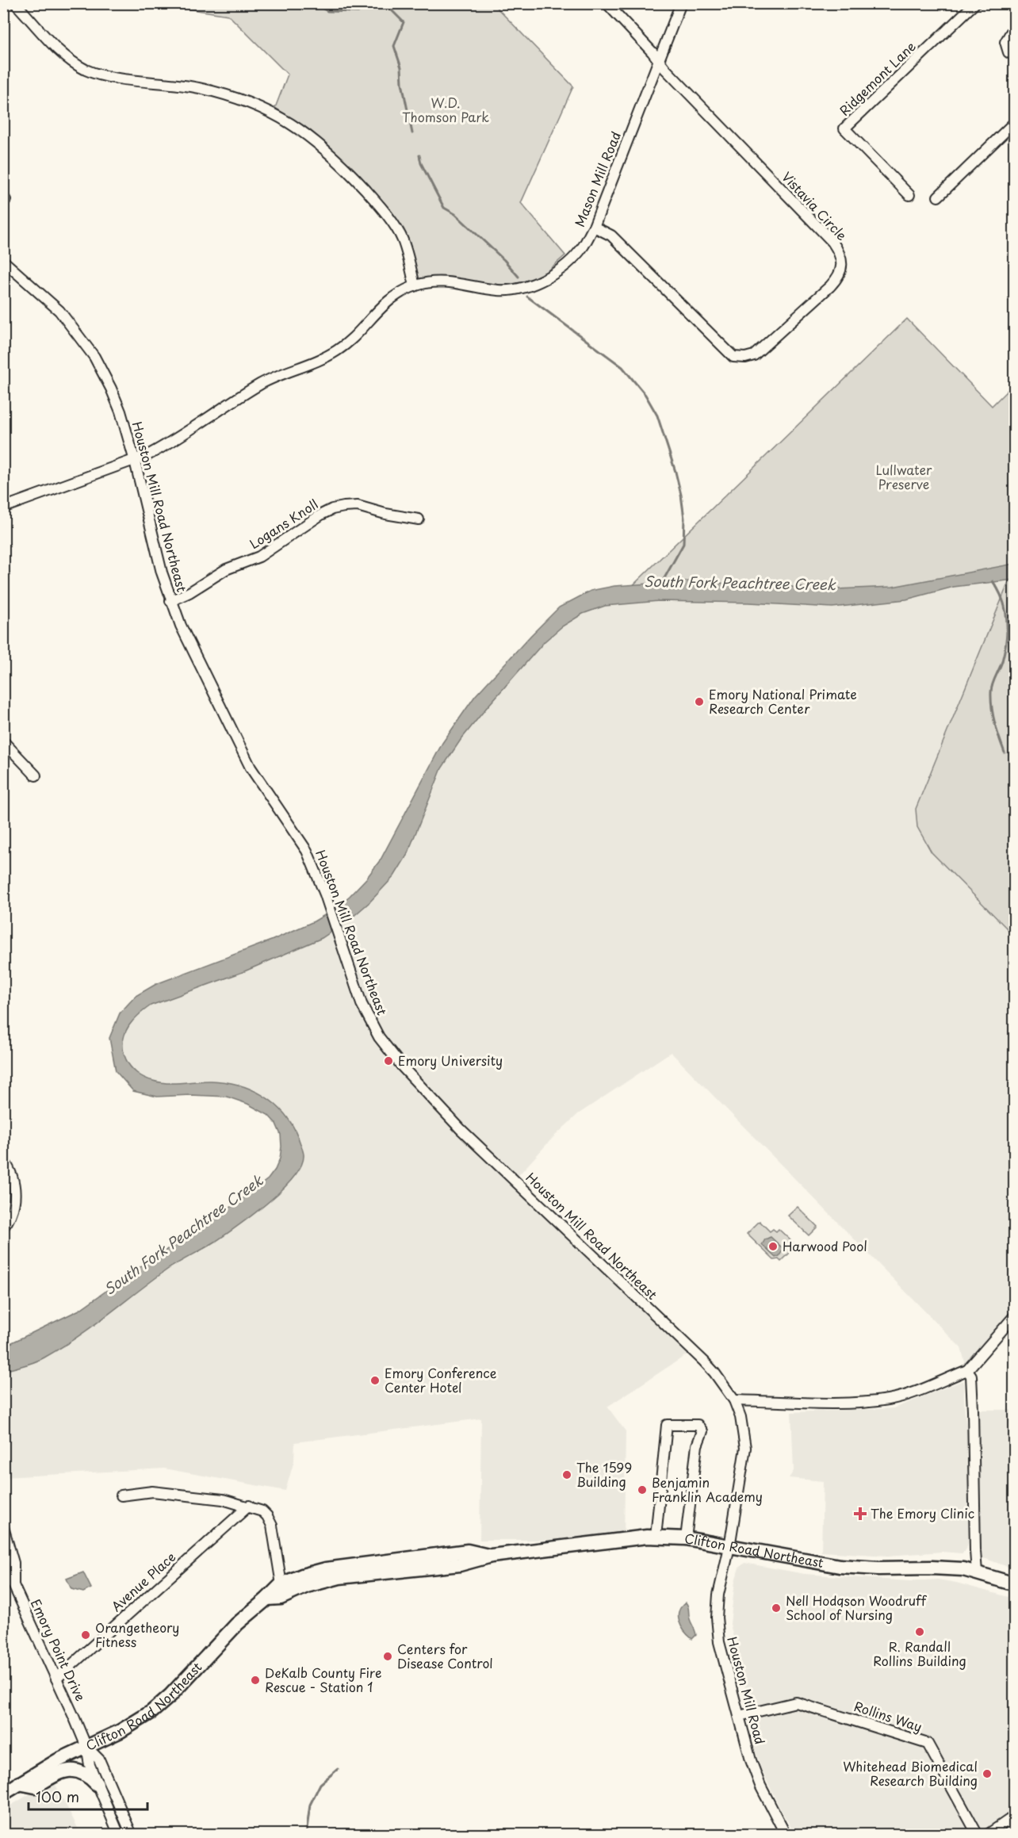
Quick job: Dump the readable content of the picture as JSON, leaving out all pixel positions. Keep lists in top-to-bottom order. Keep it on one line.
{"streets":{"main road":["Clifton Road Northeast"],"street":["Ridgemont Lane","Mason Mill Road","Vistavia Circle","Houston Mill Road Northeast","Logans Knoll","Avenue Place","Emory Point Drive","Houston Mill Road","Rollins Way"]},"crossings":[["Mason Mill Road","Vistavia Circle"],["Mason Mill Road","Houston Mill Road Northeast"],["Houston Mill Road Northeast","Logans Knoll"],["Houston Mill Road Northeast","Clifton Road Northeast"],["Houston Mill Road Northeast","Houston Mill Road"],["Clifton Road Northeast","Emory Point Drive"],["Clifton Road Northeast","Houston Mill Road"],["Avenue Place","Emory Point Drive"],["Houston Mill Road","Rollins Way"]],"water":["South Fork Peachtree Creek"],"parks":["W.D. Thomson Park","Lullwater Preserve"],"places":{"other":["Emory National Primate Research Center","Emory University","Harwood Pool","Emory Conference Center Hotel","The 1599 Building","Benjamin Franklin Academy","Nell Hodgson Woodruff School of Nursing","R. Randall Rollins Building","Orangetheory Fitness","Centers for Disease Control","DeKalb County Fire Rescue - Station 1","Whitehead Biomedical Research Building"],"health":["The Emory Clinic"]},"scale_bar":"100 m"}
